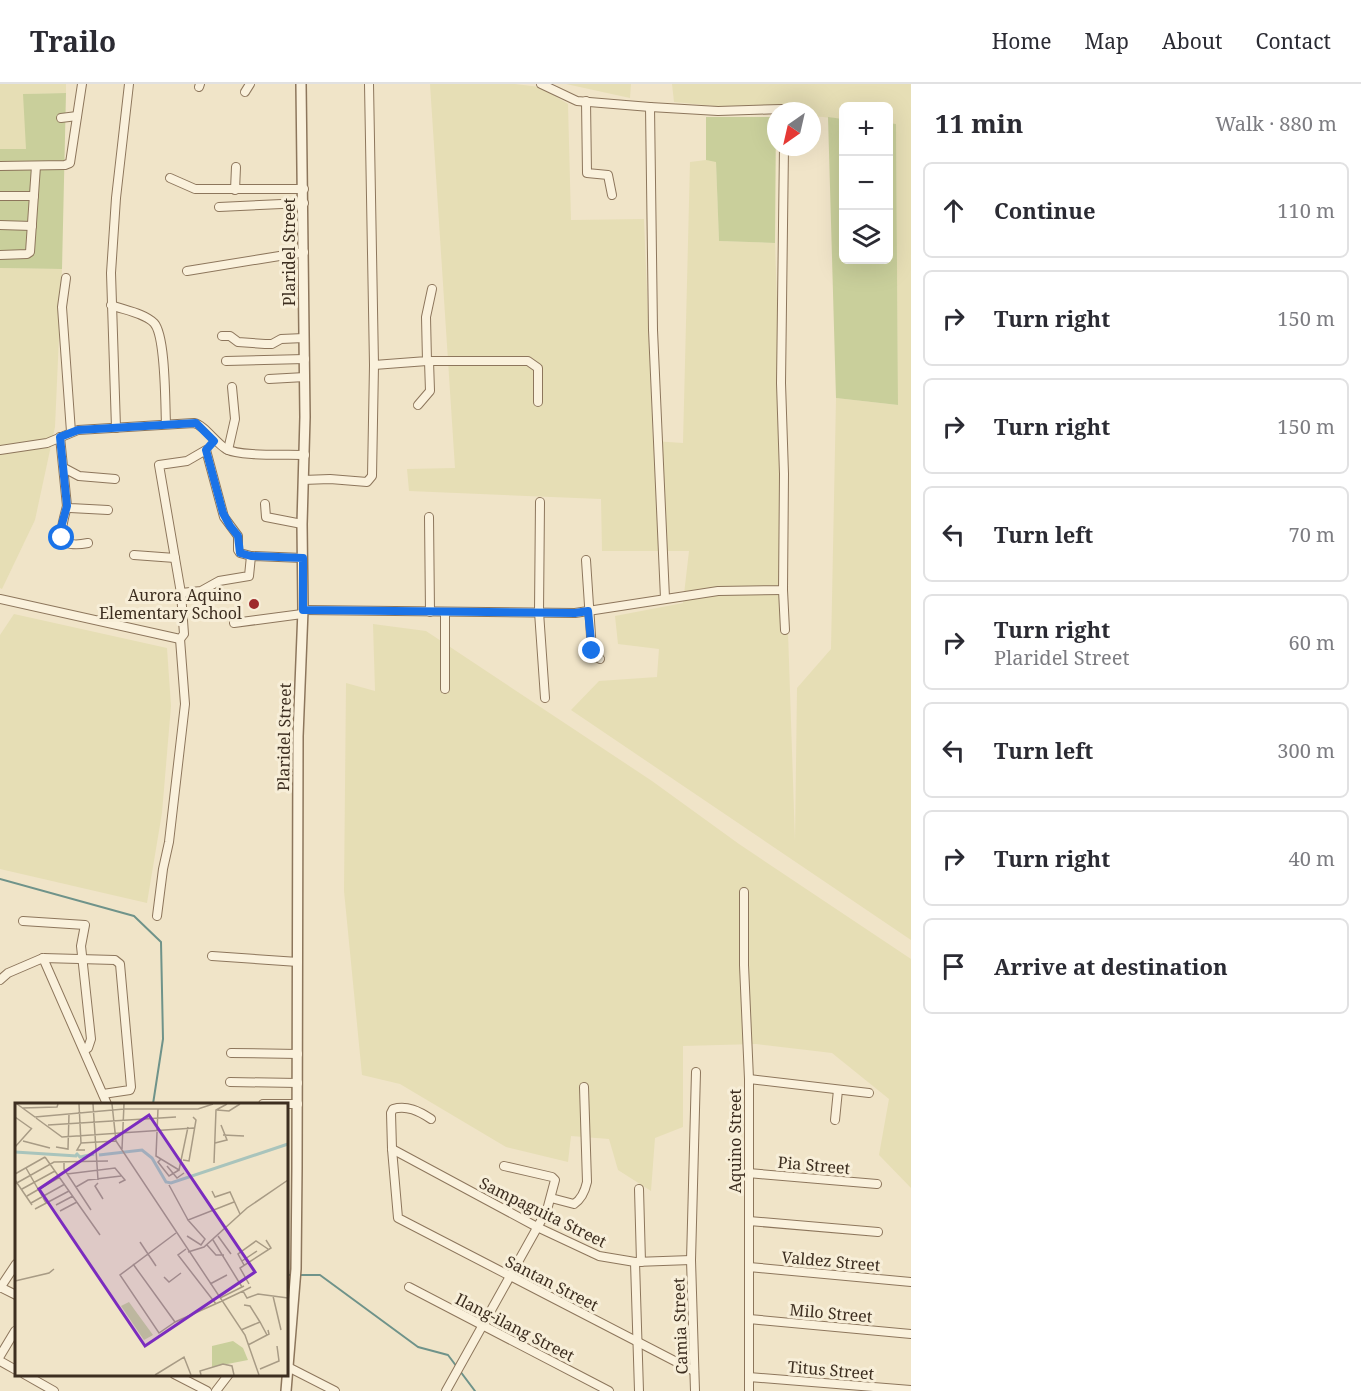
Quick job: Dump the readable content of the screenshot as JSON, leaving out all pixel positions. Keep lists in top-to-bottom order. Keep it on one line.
{"streets":{"street":["Plaridel Street","Aquino Street","Pia Street","Sampaguita Street","Valdez Street","Santan Street","Milo Street","Camia Street","Ilang-ilang Street","Titus Street"]},"crossings":[["Aquino Street","Pia Street"],["Aquino Street","Valdez Street"],["Aquino Street","Milo Street"],["Aquino Street","Titus Street"],["Sampaguita Street","Santan Street"],["Sampaguita Street","Camia Street"],["Santan Street","Camia Street"]],"places":["Aurora Aquino Elementary School"],"north":"bottom left","page":{"header":"Trailo","nav":["Home","Map","About","Contact"],"heading":["11 min","Walk · 880 m"],"map_buttons":["+","−"],"list":[["Continue","110 m"],["Turn right","150 m"],["Turn right","150 m"],["Turn left","70 m"],["Turn right","Plaridel Street","60 m"],["Turn left","300 m"],["Turn right","40 m"],"Arrive at destination"]}}
